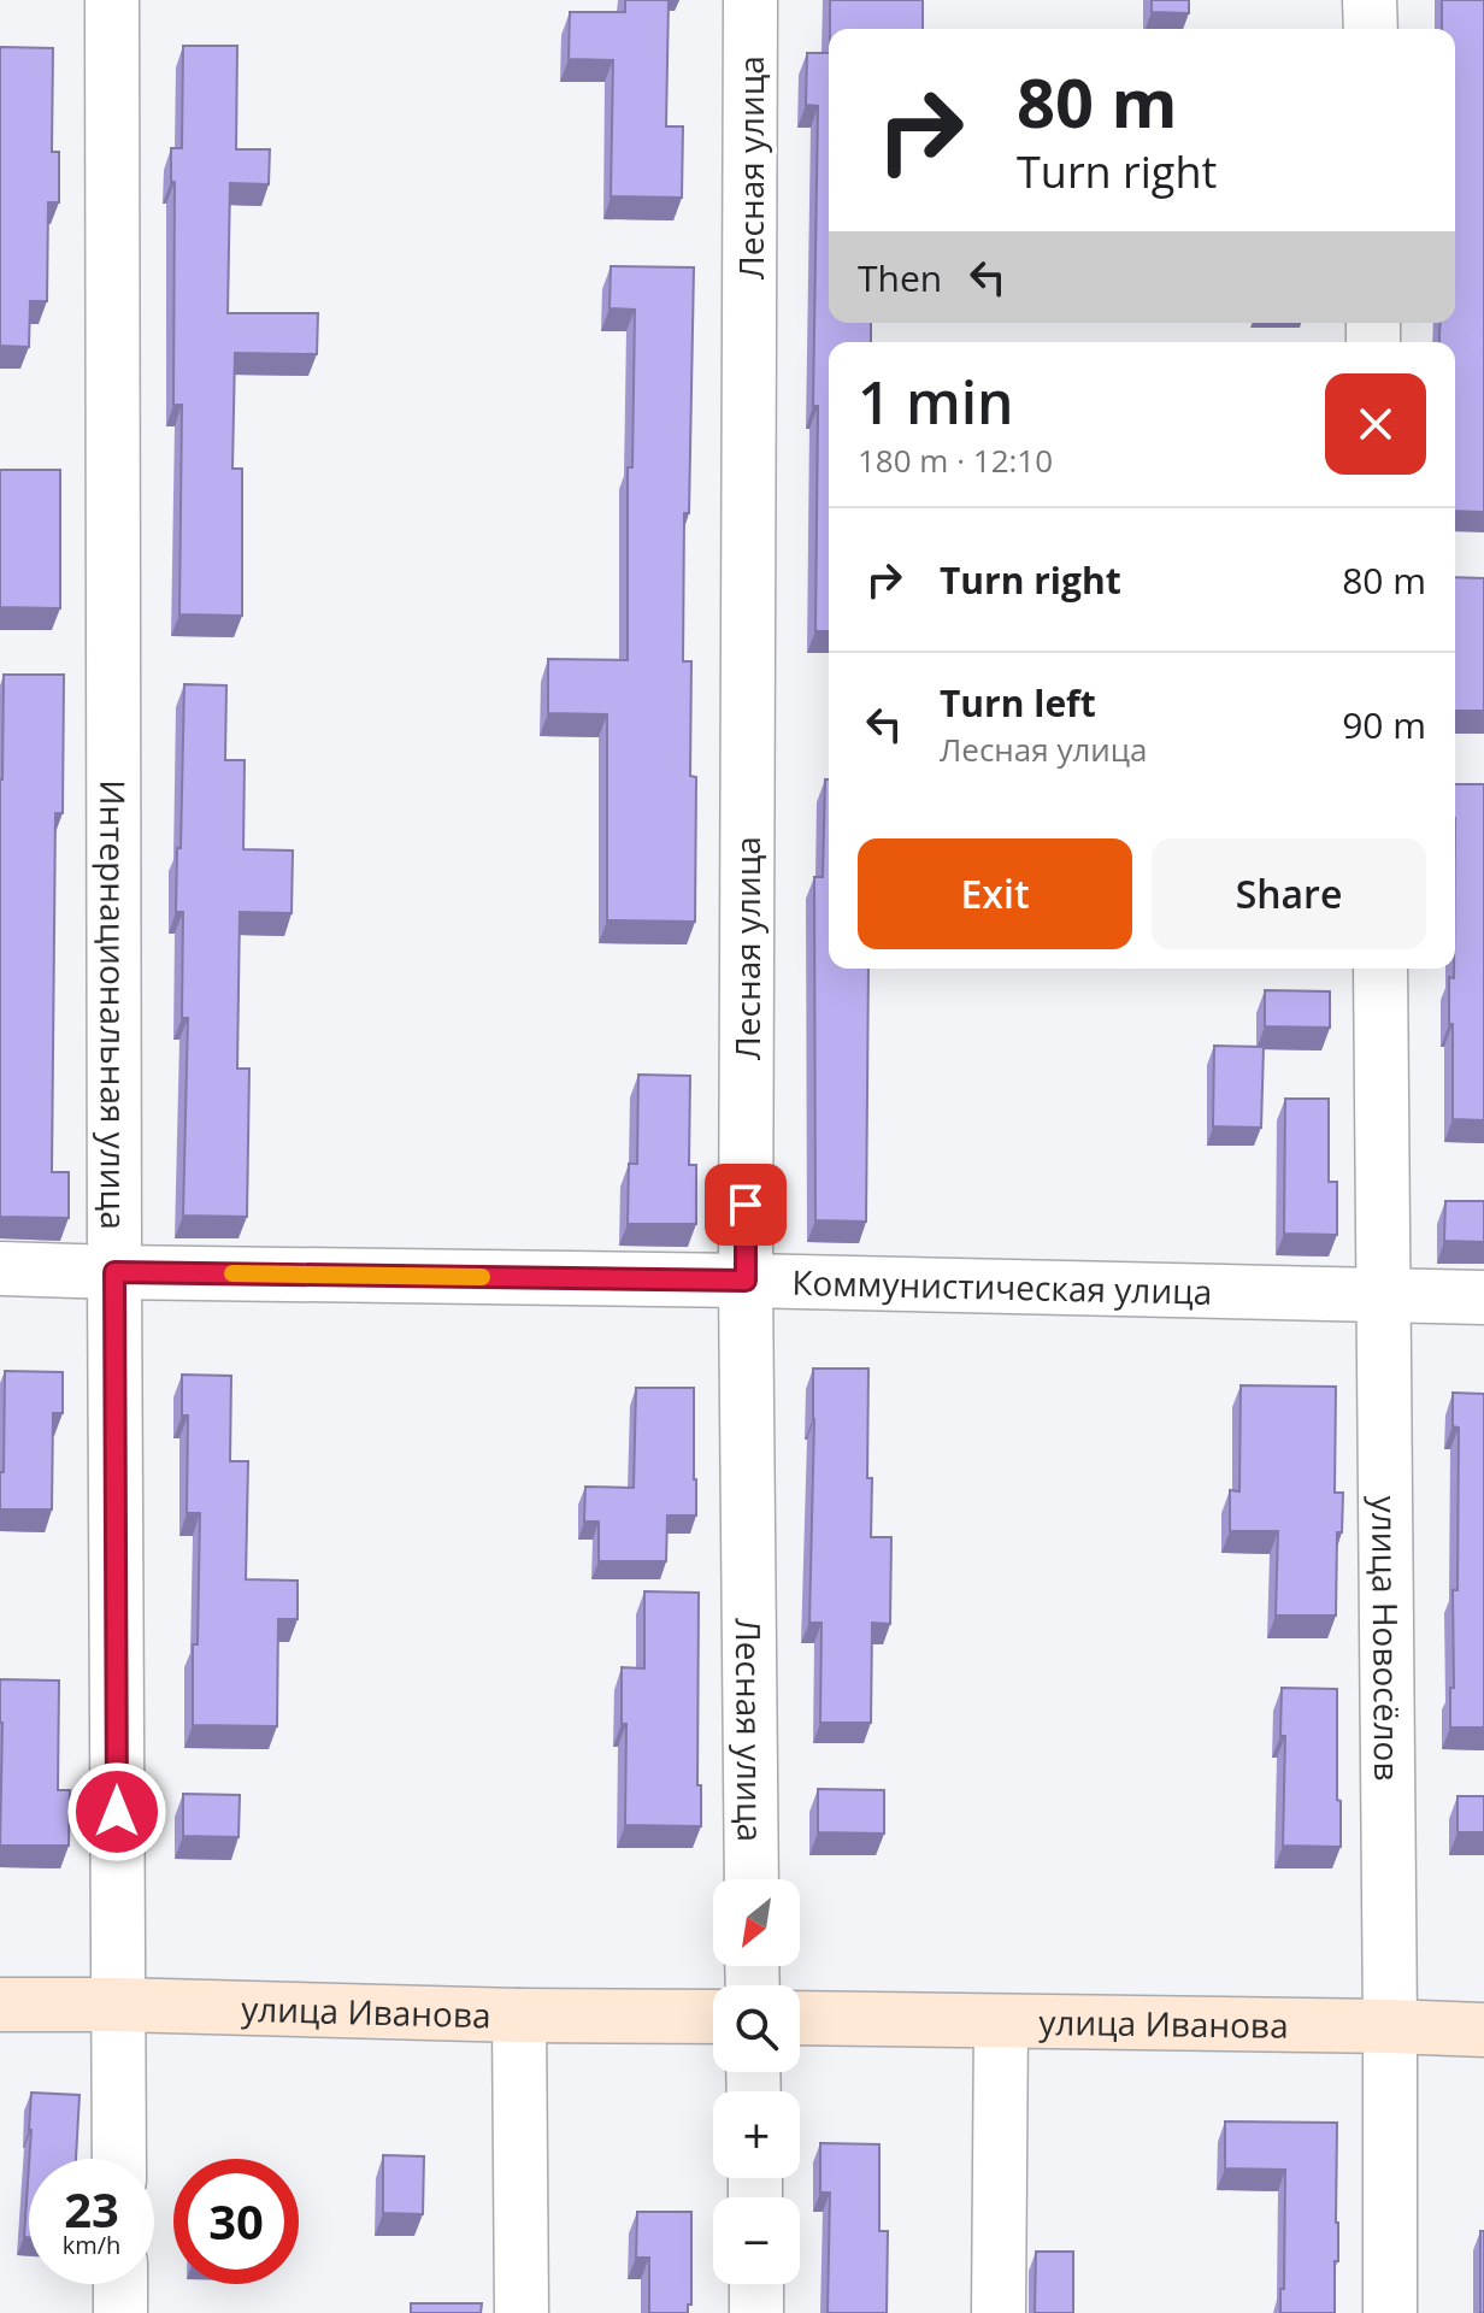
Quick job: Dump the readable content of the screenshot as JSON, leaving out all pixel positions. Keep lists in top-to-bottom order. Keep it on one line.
{"streets":{"street":["Лесная улица","Интернациональная улица","Коммунистическая улица","улица Новосёлов","улица Иванова"]},"crossings":[["Лесная улица","Коммунистическая улица"],["Интернациональная улица","Коммунистическая улица"],["Интернациональная улица","улица Иванова"],["Коммунистическая улица","улица Новосёлов"],["улица Новосёлов","улица Иванова"]],"north":"bottom left","page":{"turn":["80 m","Turn right"],"then":"Then","heading":["1 min","180 m · 12:10"],"list":[{"name":"Turn right","value":"80 m"},{"name":"Turn left","note":"Лесная улица","value":"90 m"}],"buttons":["Exit","Share"],"map_buttons":["+","−"],"speed":"23 km/h","limit":"30"}}
